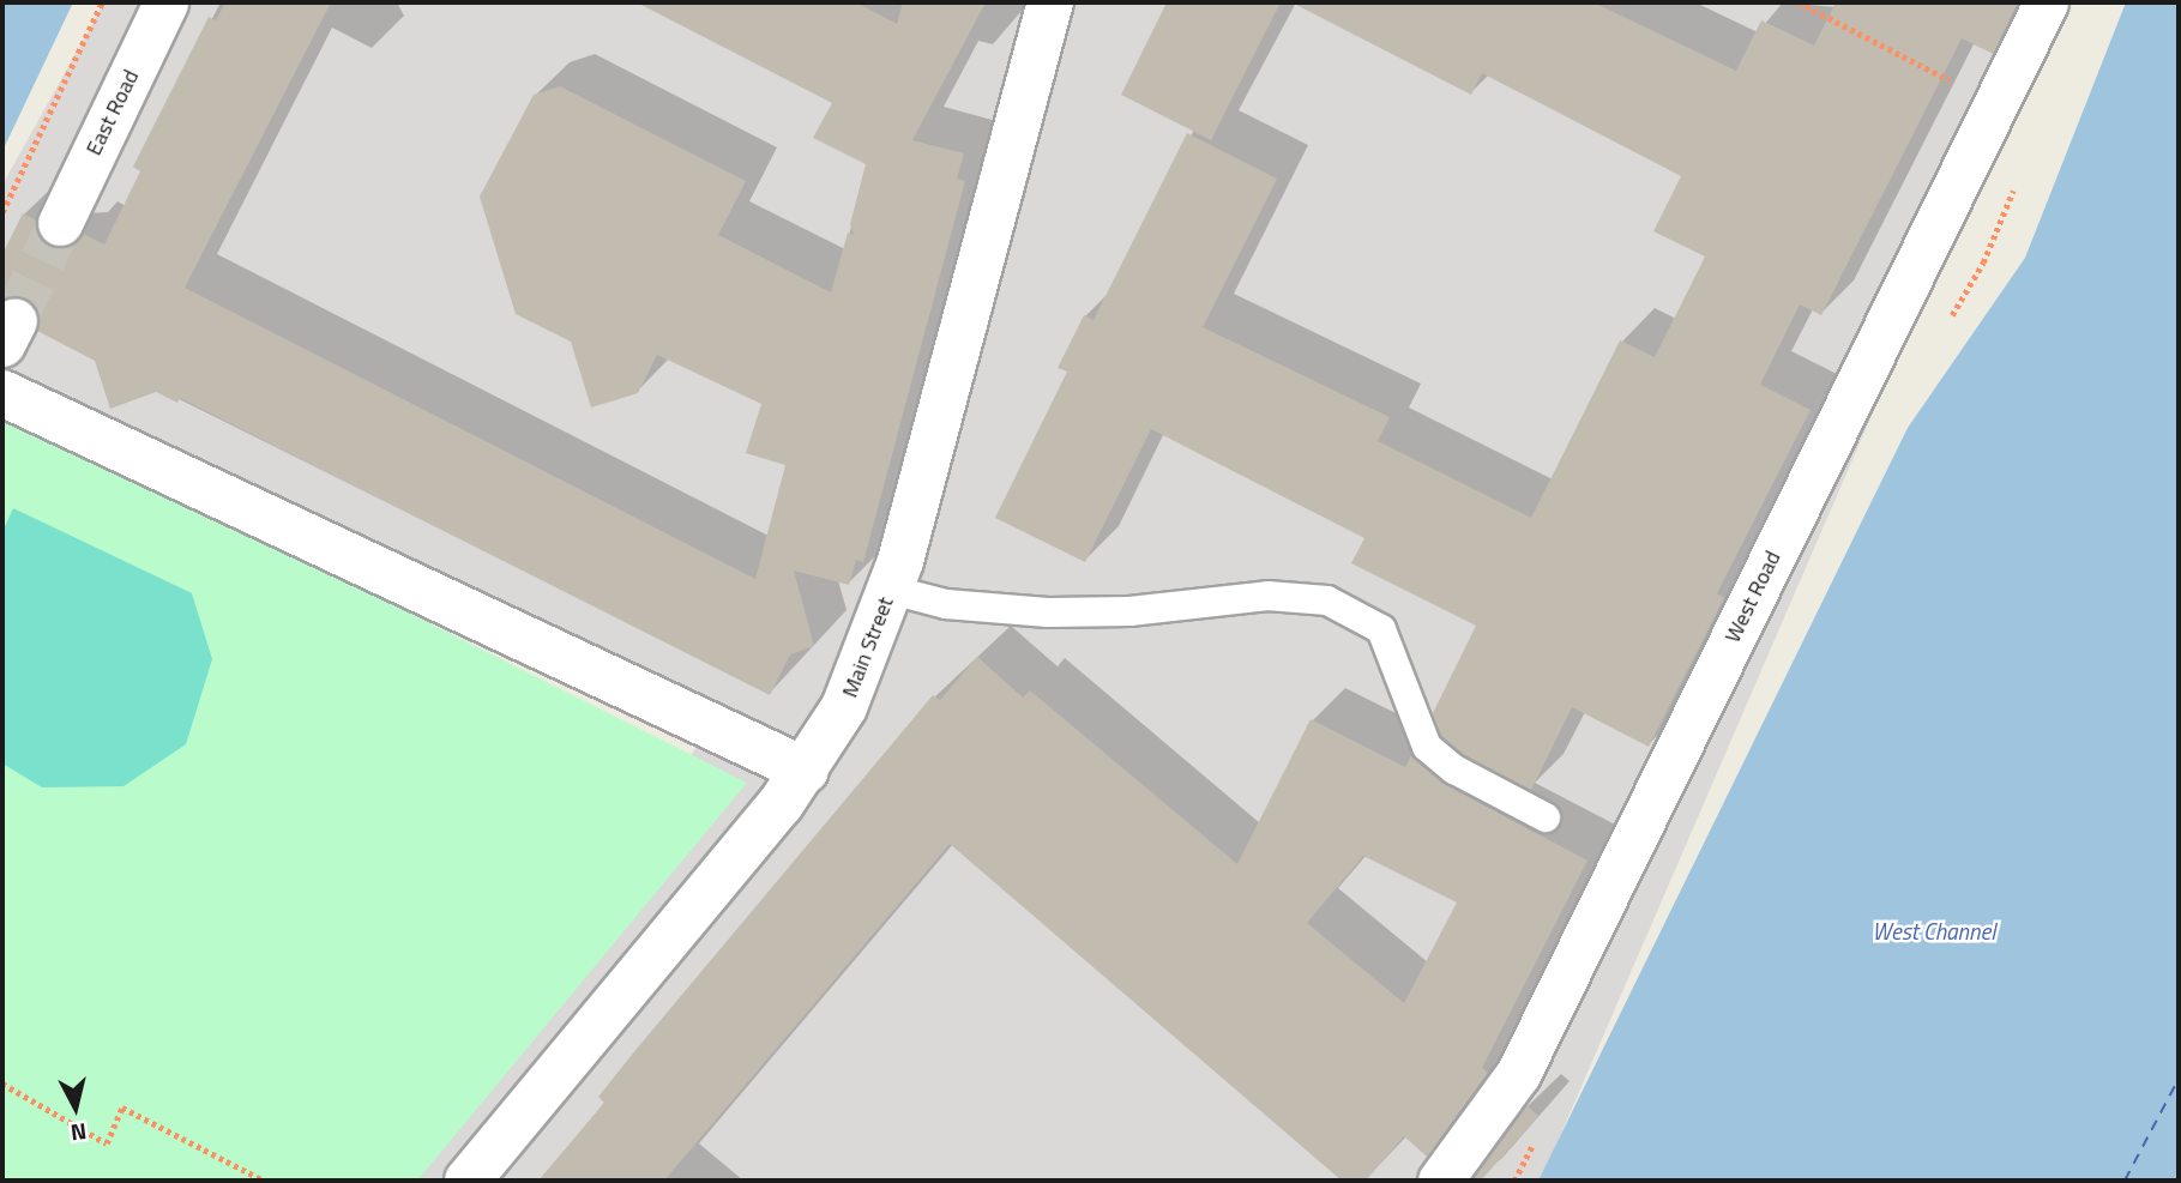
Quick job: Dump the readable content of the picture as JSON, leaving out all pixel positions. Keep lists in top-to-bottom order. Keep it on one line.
{"streets":{"street":["East Road","West Road","Main Street"]},"water":["West Channel"],"north":"bottom"}
